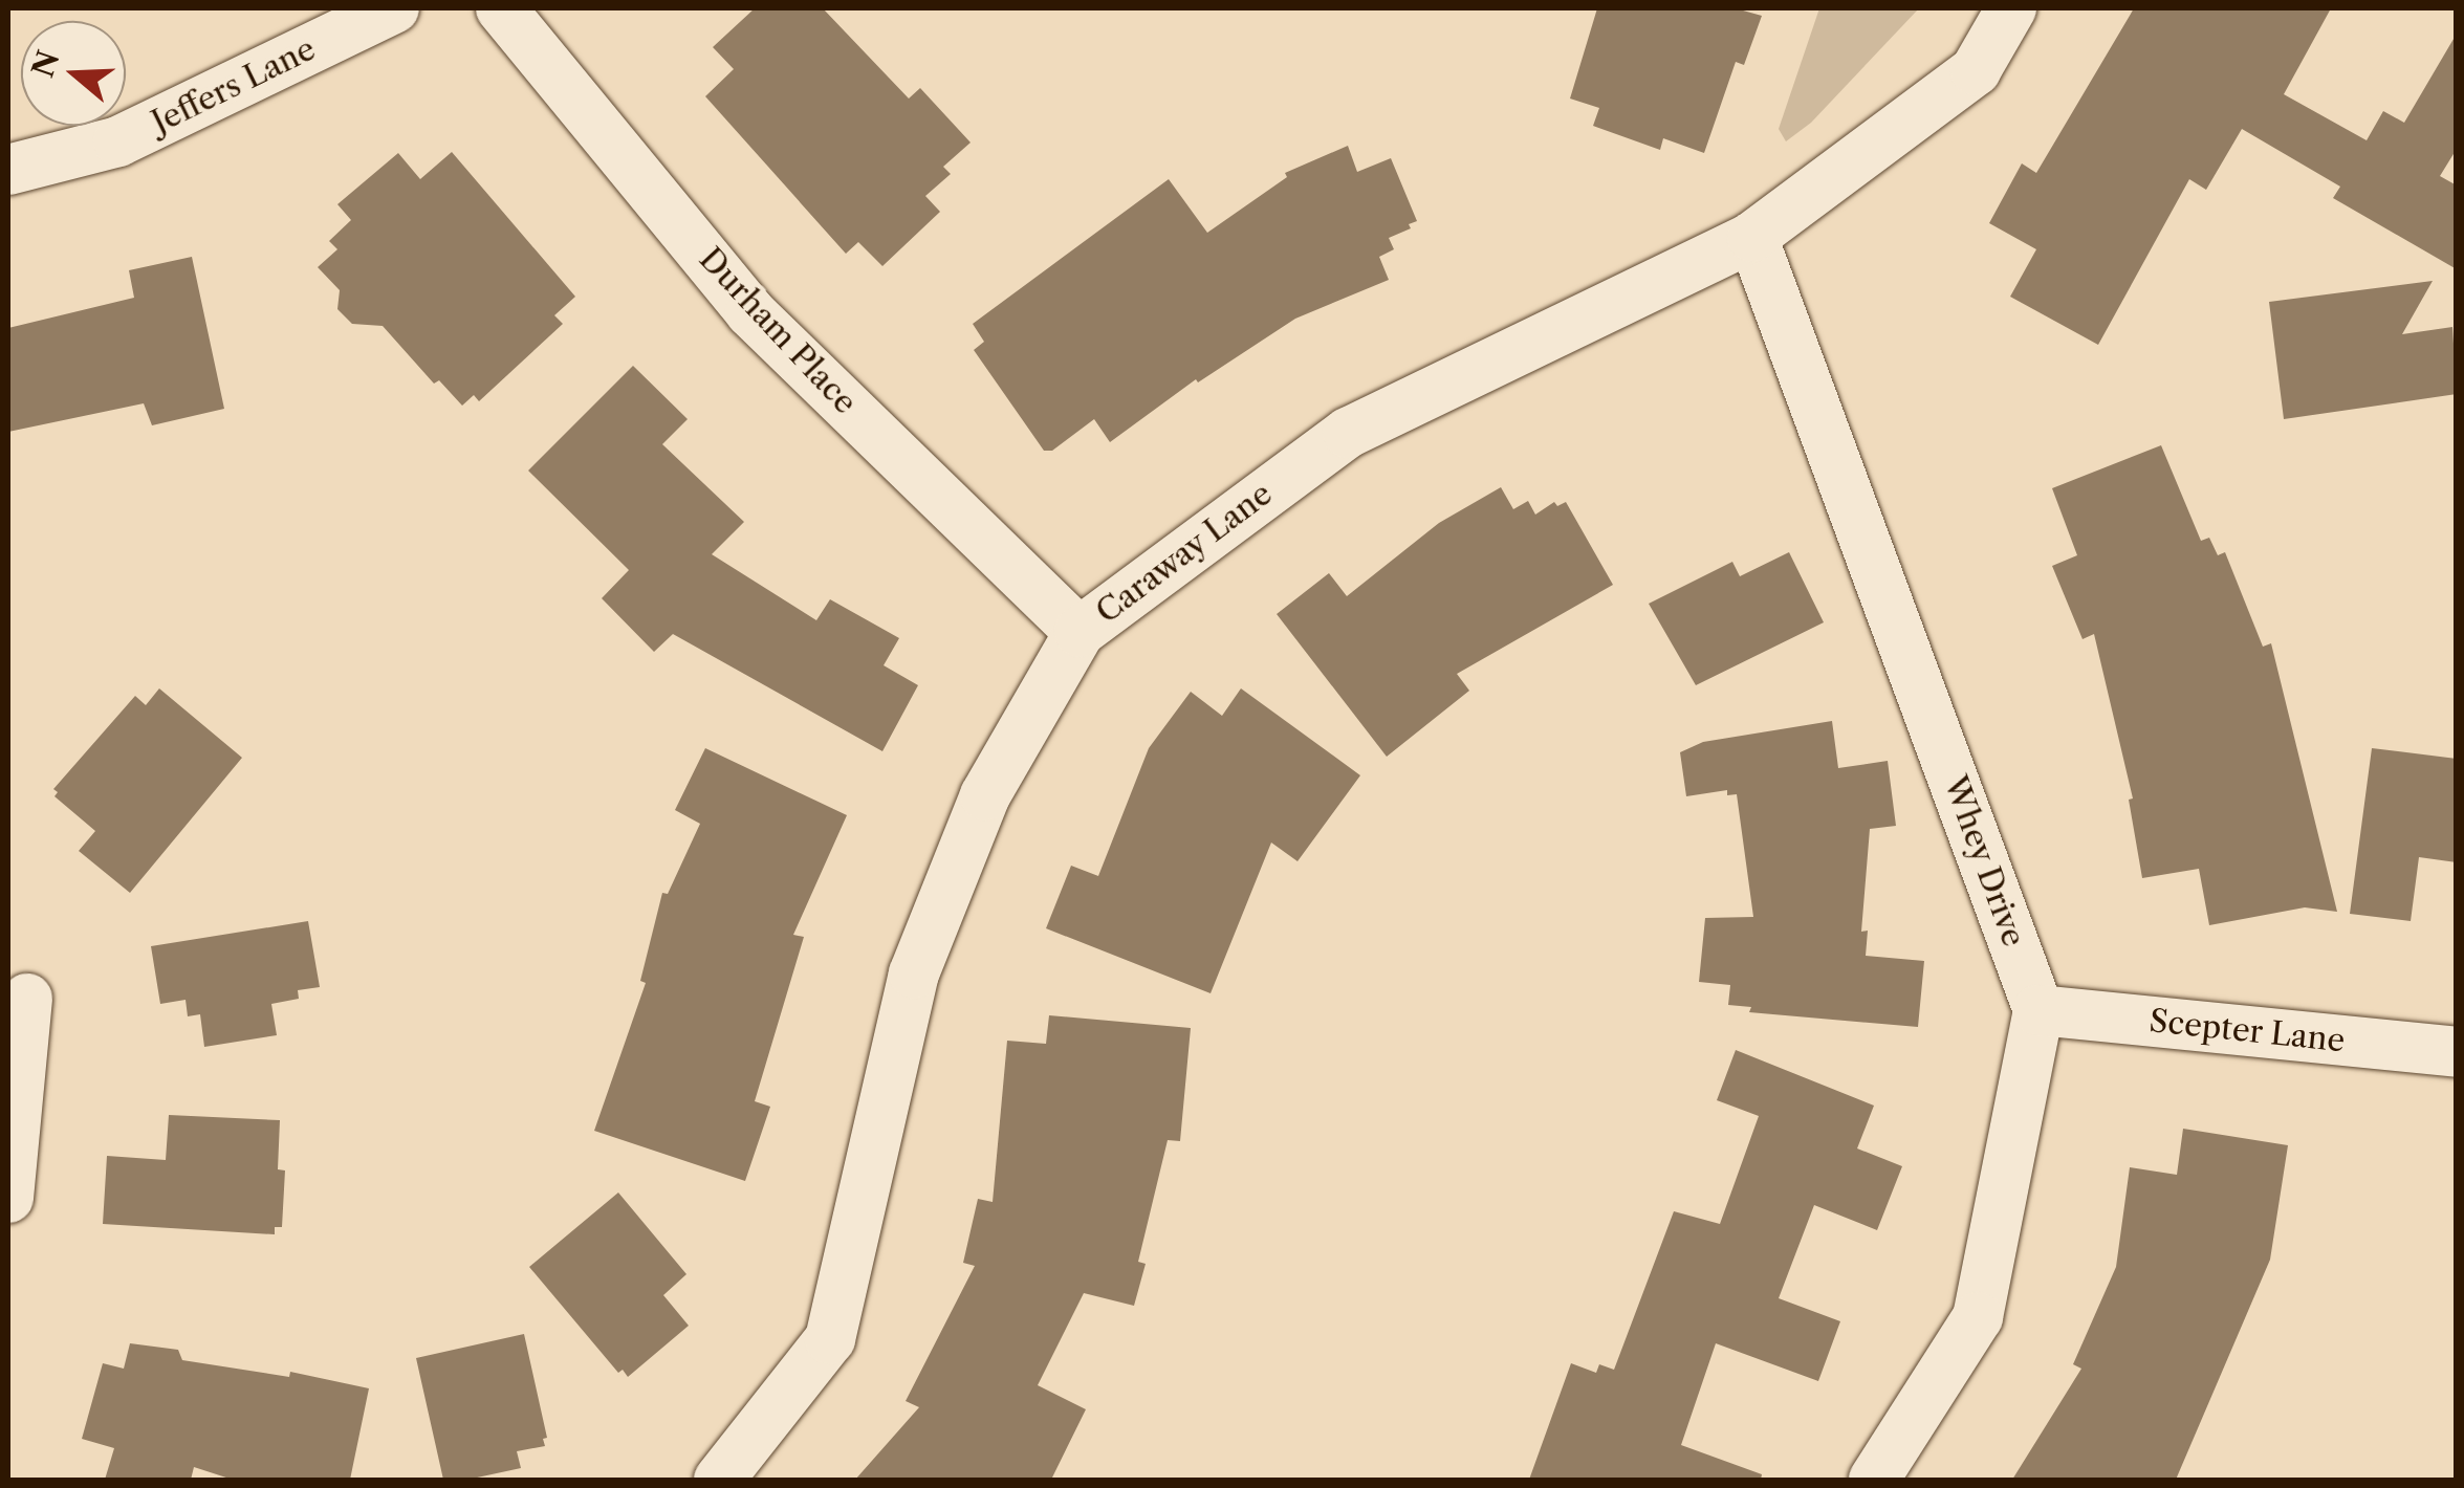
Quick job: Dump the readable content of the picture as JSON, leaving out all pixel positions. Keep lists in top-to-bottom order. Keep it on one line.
{"streets":{"street":["Jeffers Lane","Durham Place","Caraway Lane","Whey Drive","Scepter Lane"]},"crossings":[["Durham Place","Caraway Lane"],["Caraway Lane","Whey Drive"],["Whey Drive","Scepter Lane"]],"north":"left"}
